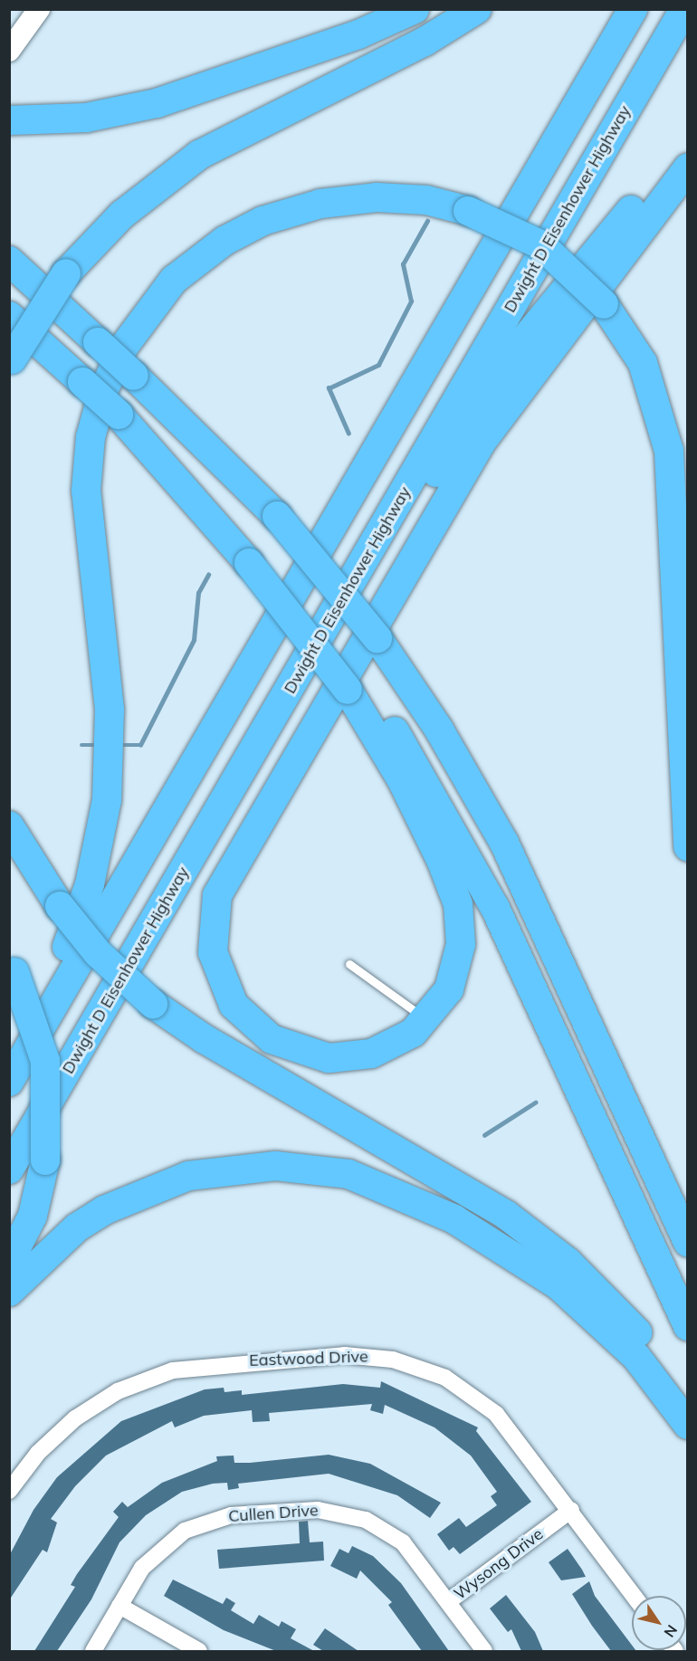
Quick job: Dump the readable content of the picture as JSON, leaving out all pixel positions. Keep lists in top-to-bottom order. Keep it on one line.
{"streets":{"highway":["Dwight D Eisenhower Highway"],"street":["Eastwood Drive","Cullen Drive","Wysong Drive"]},"crossings":[["Eastwood Drive","Wysong Drive"],["Cullen Drive","Wysong Drive"]],"north":"bottom right"}
